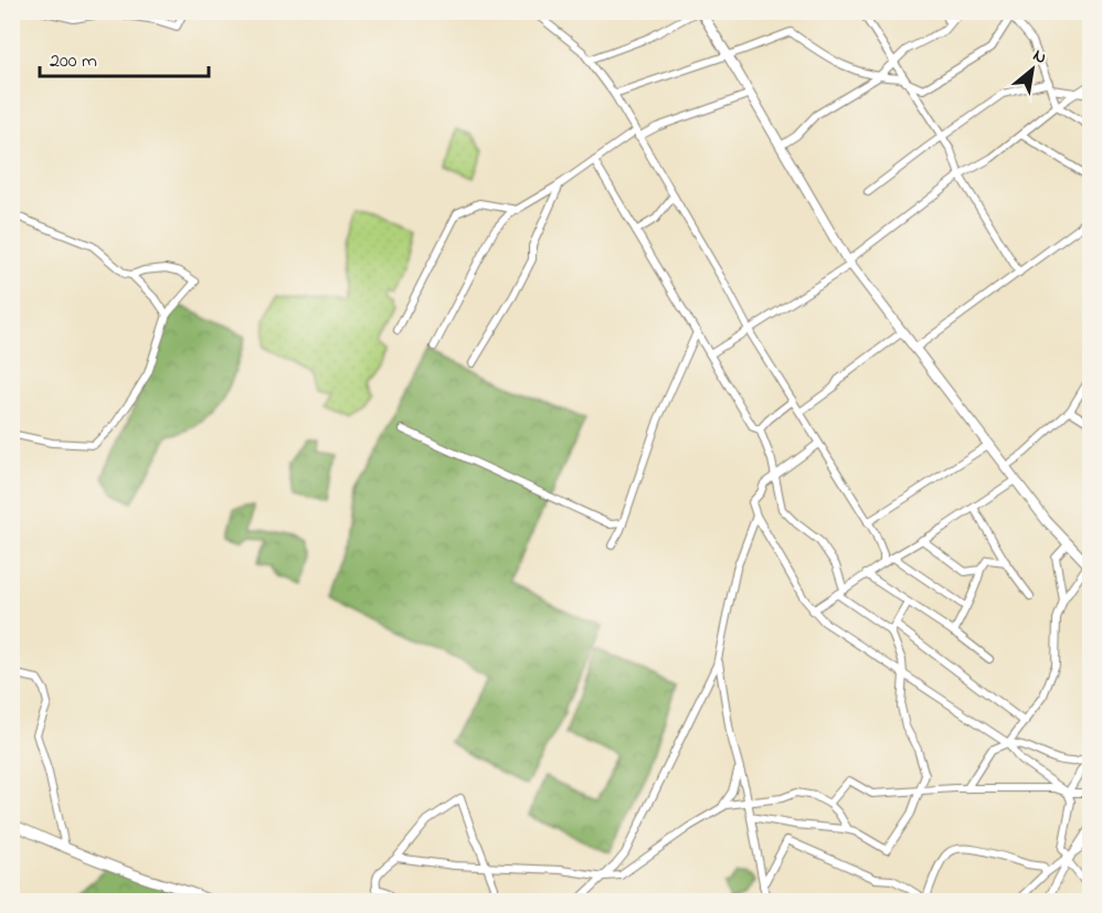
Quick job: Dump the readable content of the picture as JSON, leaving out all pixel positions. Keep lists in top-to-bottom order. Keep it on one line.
{"scale_bar":"200 m","north":"top right"}
